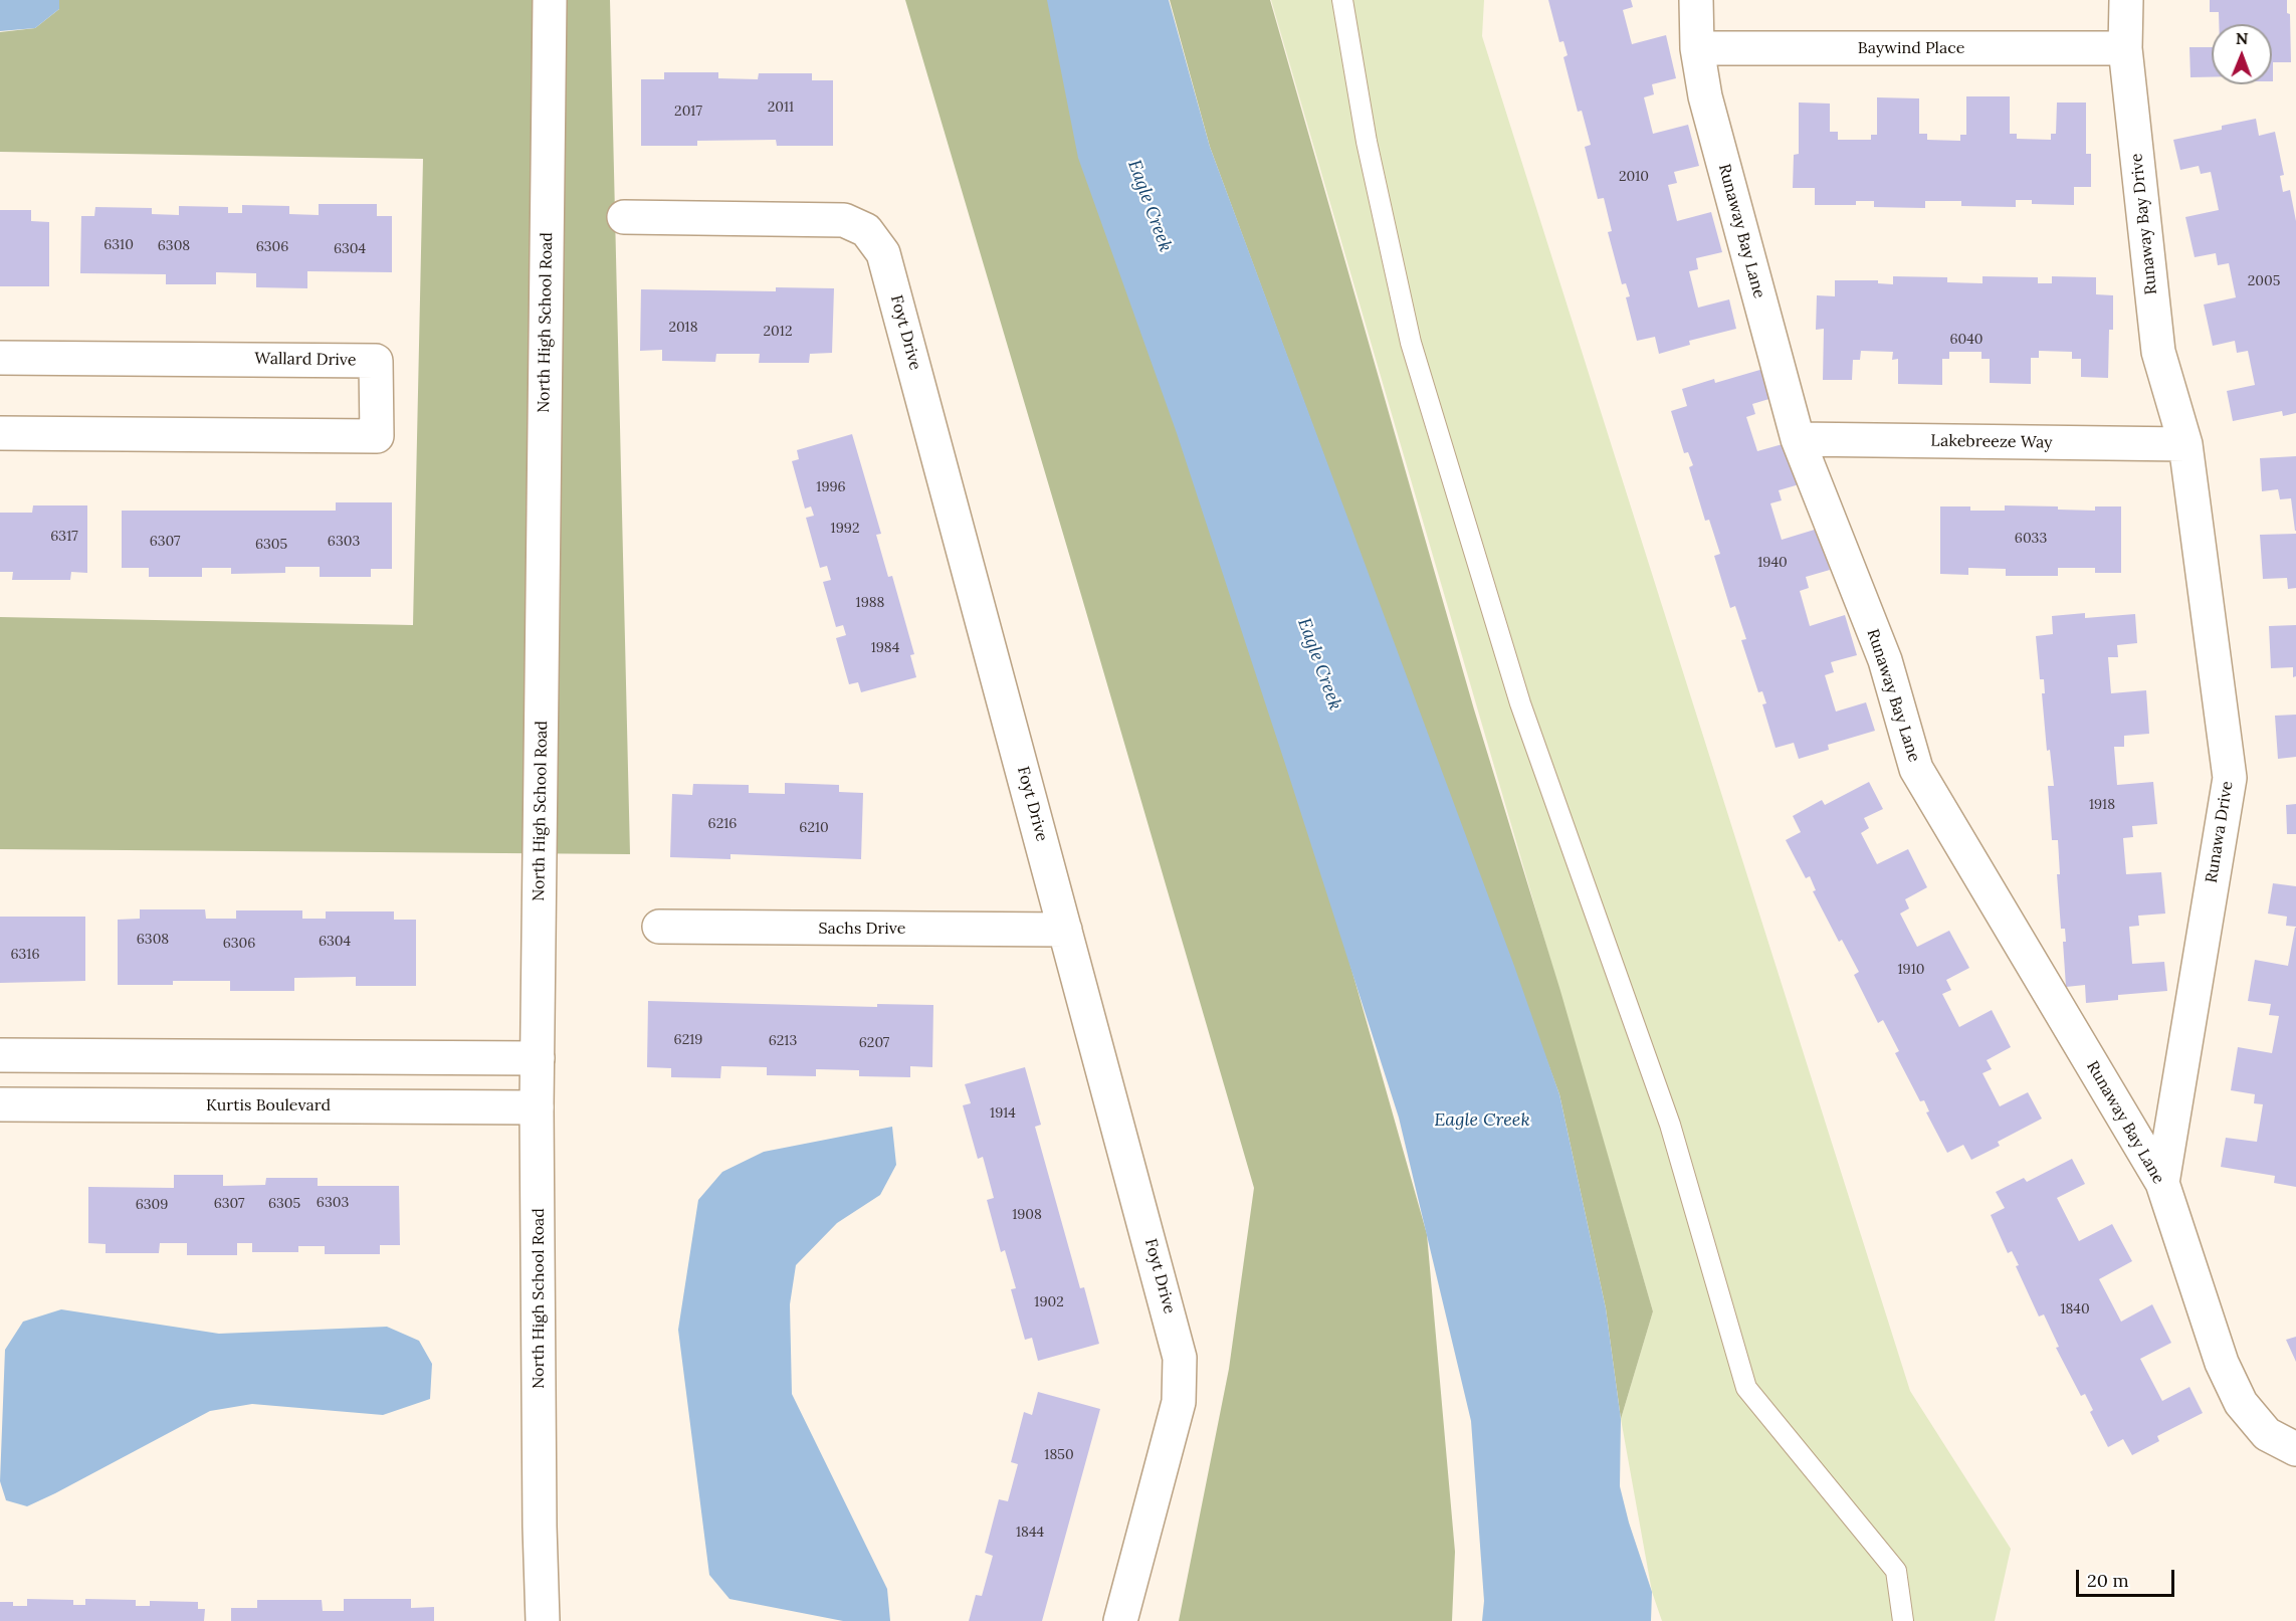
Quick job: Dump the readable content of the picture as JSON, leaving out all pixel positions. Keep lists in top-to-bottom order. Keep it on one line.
{"streets":{"street":["Baywind Place","Runaway Bay Drive","Runaway Bay Lane","North High School Road","Foyt Drive","Wallard Drive","Lakebreeze Way","Runawa Drive","Sachs Drive","Kurtis Boulevard"]},"crossings":[["Baywind Place","Runaway Bay Drive"],["Baywind Place","Runaway Bay Lane"],["Runaway Bay Drive","Lakebreeze Way"],["Runaway Bay Drive","Runawa Drive"],["Runaway Bay Lane","Lakebreeze Way"],["Runaway Bay Lane","Runawa Drive"],["North High School Road","Kurtis Boulevard"],["Foyt Drive","Sachs Drive"],["Lakebreeze Way","Runawa Drive"]],"water":["Eagle Creek"],"house_numbers":["2011","2017","2010","6310","6308","6306","6304","2005","2018","2012","6040","1996","1992","6317","6033","6307","6303","6305","1940","1988","1984","1918","6216","6210","6308","6304","6306","6316","1910","6219","6213","6207","1914","6303","6307","6305","6309","1908","1902","1840","1850","1844"],"scale_bar":"20 m","north":"top"}
